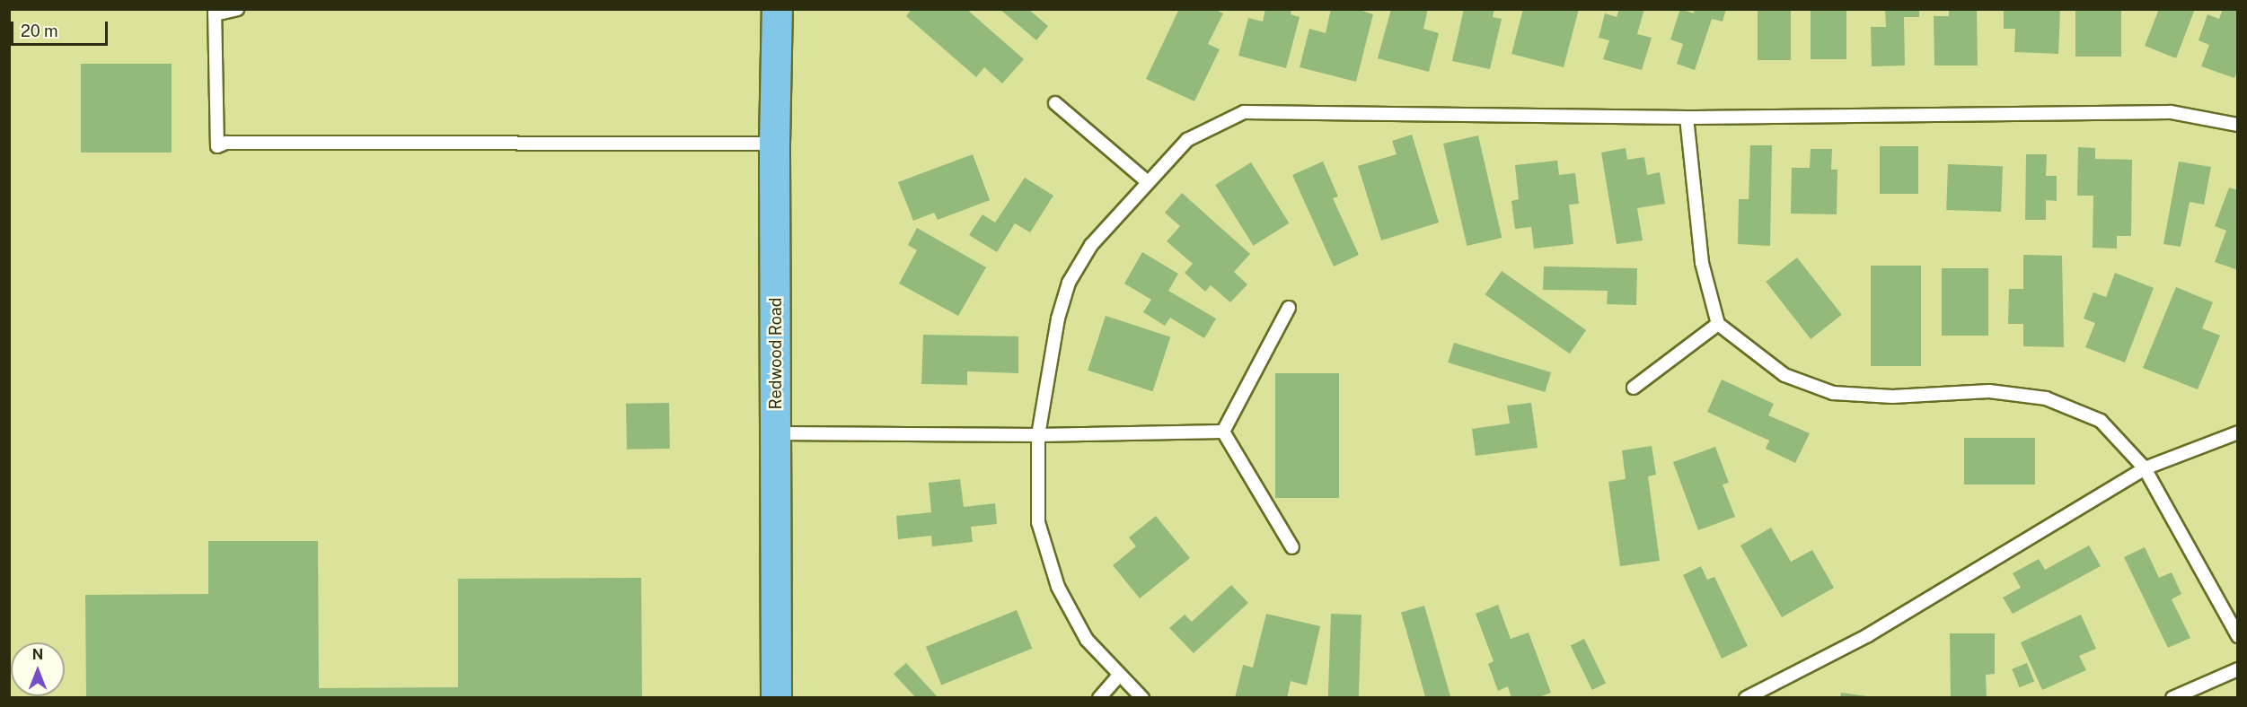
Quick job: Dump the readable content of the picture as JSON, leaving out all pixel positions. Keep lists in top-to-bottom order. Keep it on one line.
{"streets":{"main road":["Redwood Road"]},"scale_bar":"20 m","north":"top"}
